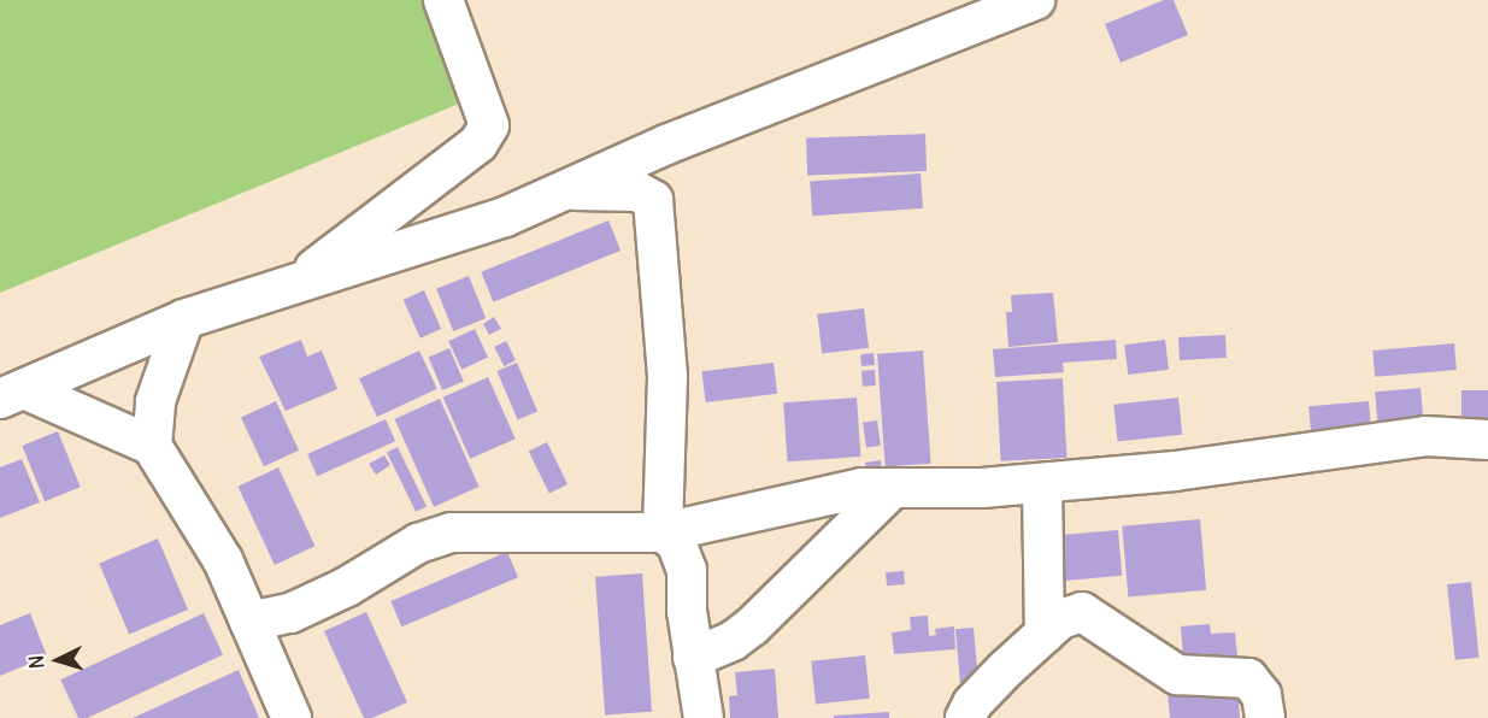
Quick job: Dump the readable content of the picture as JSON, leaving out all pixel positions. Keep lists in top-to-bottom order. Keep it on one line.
{"north":"left"}
